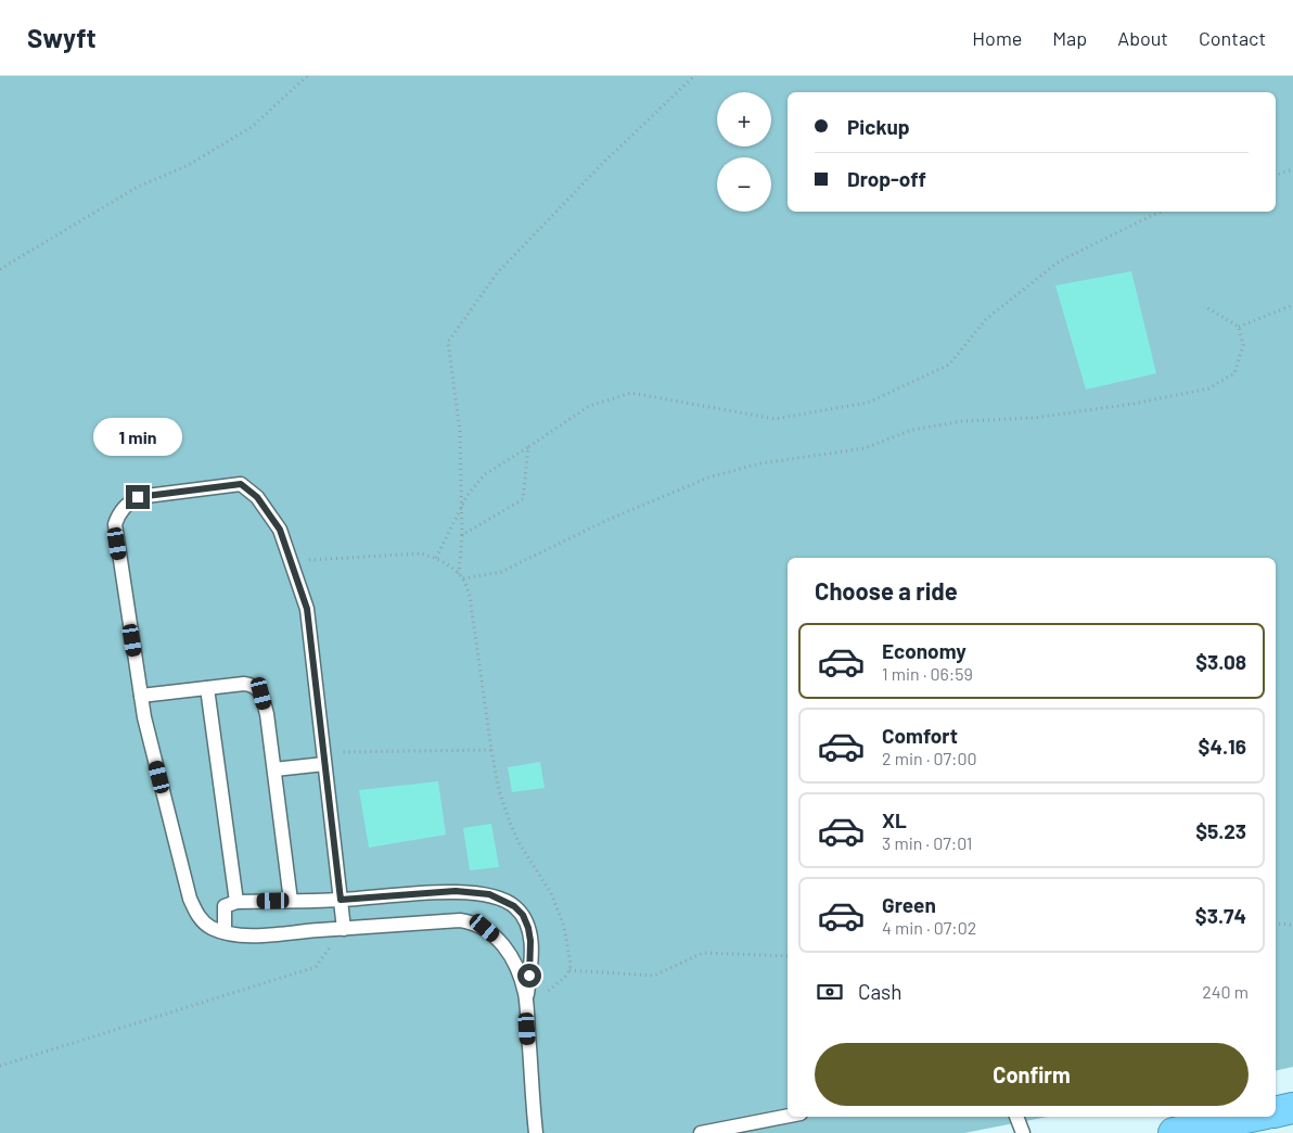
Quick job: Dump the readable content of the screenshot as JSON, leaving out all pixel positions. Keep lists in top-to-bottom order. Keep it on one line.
{"page":{"header":"Swyft","nav":["Home","Map","About","Contact"],"map_buttons":["+","−"],"banner":["Pickup","Drop-off"],"bubble":"1 min","heading":"Choose a ride","list":[{"name":"Economy","note":"1 min · 06:59","value":"$3.08"},{"name":"Comfort","note":"2 min · 07:00","value":"$4.16"},{"name":"XL","note":"3 min · 07:01","value":"$5.23"},{"name":"Green","note":"4 min · 07:02","value":"$3.74"}],"pay":["Cash","240 m"],"buttons":"Confirm"}}
